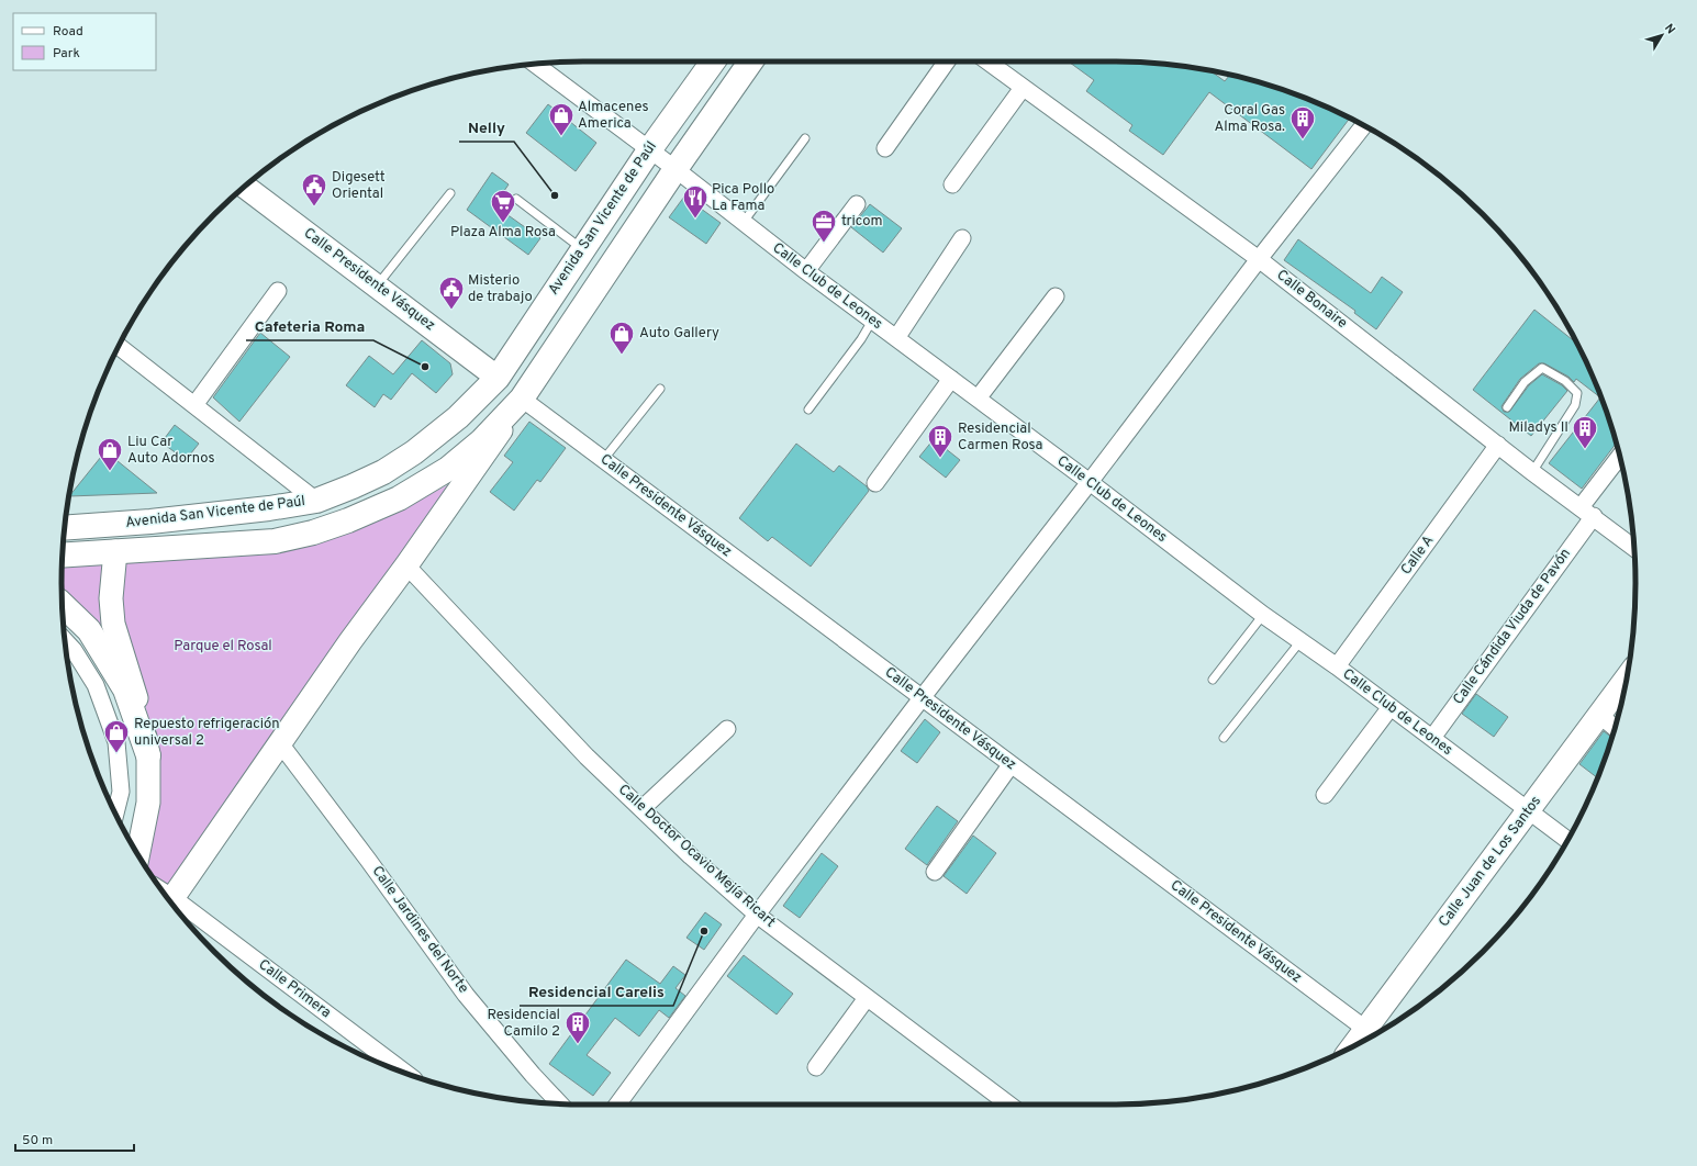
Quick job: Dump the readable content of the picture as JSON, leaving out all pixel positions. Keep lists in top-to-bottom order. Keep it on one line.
{"streets":{"main road":["Avenida San Vicente de Paúl"],"street":["Calle Presidente Vásquez","Calle Club de Leones","Calle Bonaire","Calle A","Calle Cándida Viuda de Pavón","Calle Doctor Ocavio Mejía Ricart","Calle Juan de Los Santos","Calle Jardines del Norte","Calle Primera"]},"crossings":[["Avenida San Vicente de Paúl","Calle Presidente Vásquez"],["Avenida San Vicente de Paúl","Calle Club de Leones"],["Avenida San Vicente de Paúl","Calle Doctor Ocavio Mejía Ricart"],["Avenida San Vicente de Paúl","Calle Jardines del Norte"],["Avenida San Vicente de Paúl","Calle Primera"],["Calle Presidente Vásquez","Calle Juan de Los Santos"],["Calle Club de Leones","Calle A"],["Calle Club de Leones","Calle Cándida Viuda de Pavón"],["Calle Club de Leones","Calle Juan de Los Santos"],["Calle Bonaire","Calle A"],["Calle Bonaire","Calle Cándida Viuda de Pavón"]],"parks":["Parque el Rosal"],"places":{"shop":["Almacenes America","Auto Gallery","Liu Car Auto Adornos","Repuesto refrigeración universal 2"],"building":["Coral Gas Alma Rosa.","Miladys II","Residencial Carmen Rosa","Residencial Camilo 2"],"other":["Nelly","Cafeteria Roma","Residencial Carelis"],"public building":["Digesett Oriental","Misterio de trabajo"],"restaurant":["Pica Pollo La Fama"],"supermarket":["Plaza Alma Rosa"],"office":["tricom"]},"legend":["Road","Park"],"scale_bar":"50 m","north":"top right"}
